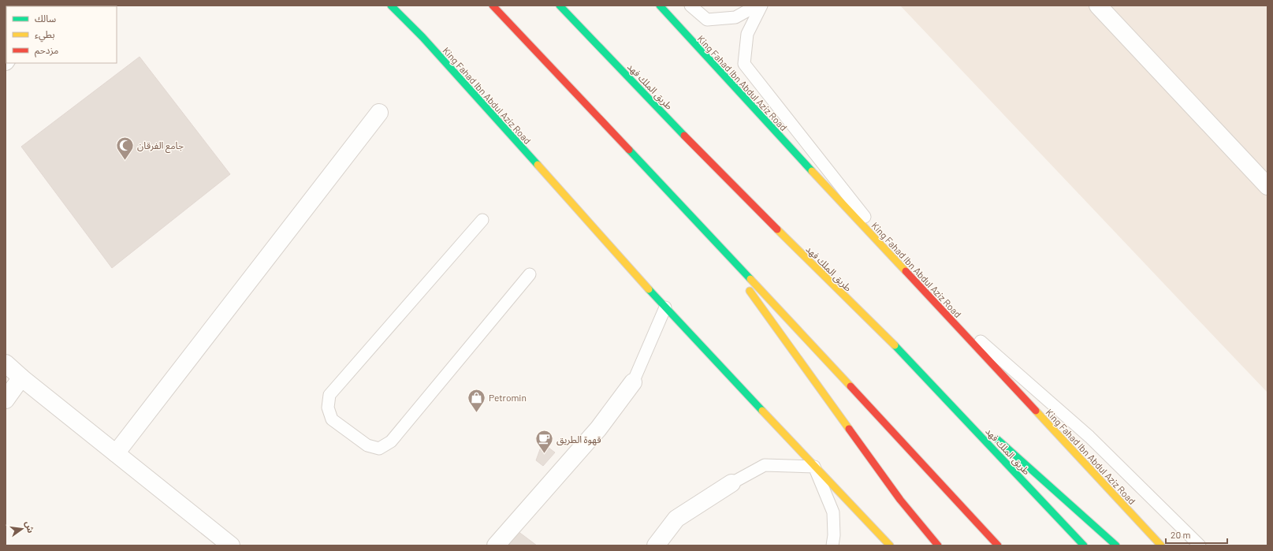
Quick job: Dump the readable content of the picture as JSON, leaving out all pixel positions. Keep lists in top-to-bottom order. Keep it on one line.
{"streets":{"main road":["King Fahad Ibn Abdul Aziz Road","طريق الملك فهد"]},"places":{"mosque":["جامع الفرقان"],"shop":["Petromin"],"cafe":["قهوة الطريق"]},"legend":["سالك","بطيء","مزدحم"],"scale_bar":"20 m","north":"right"}
